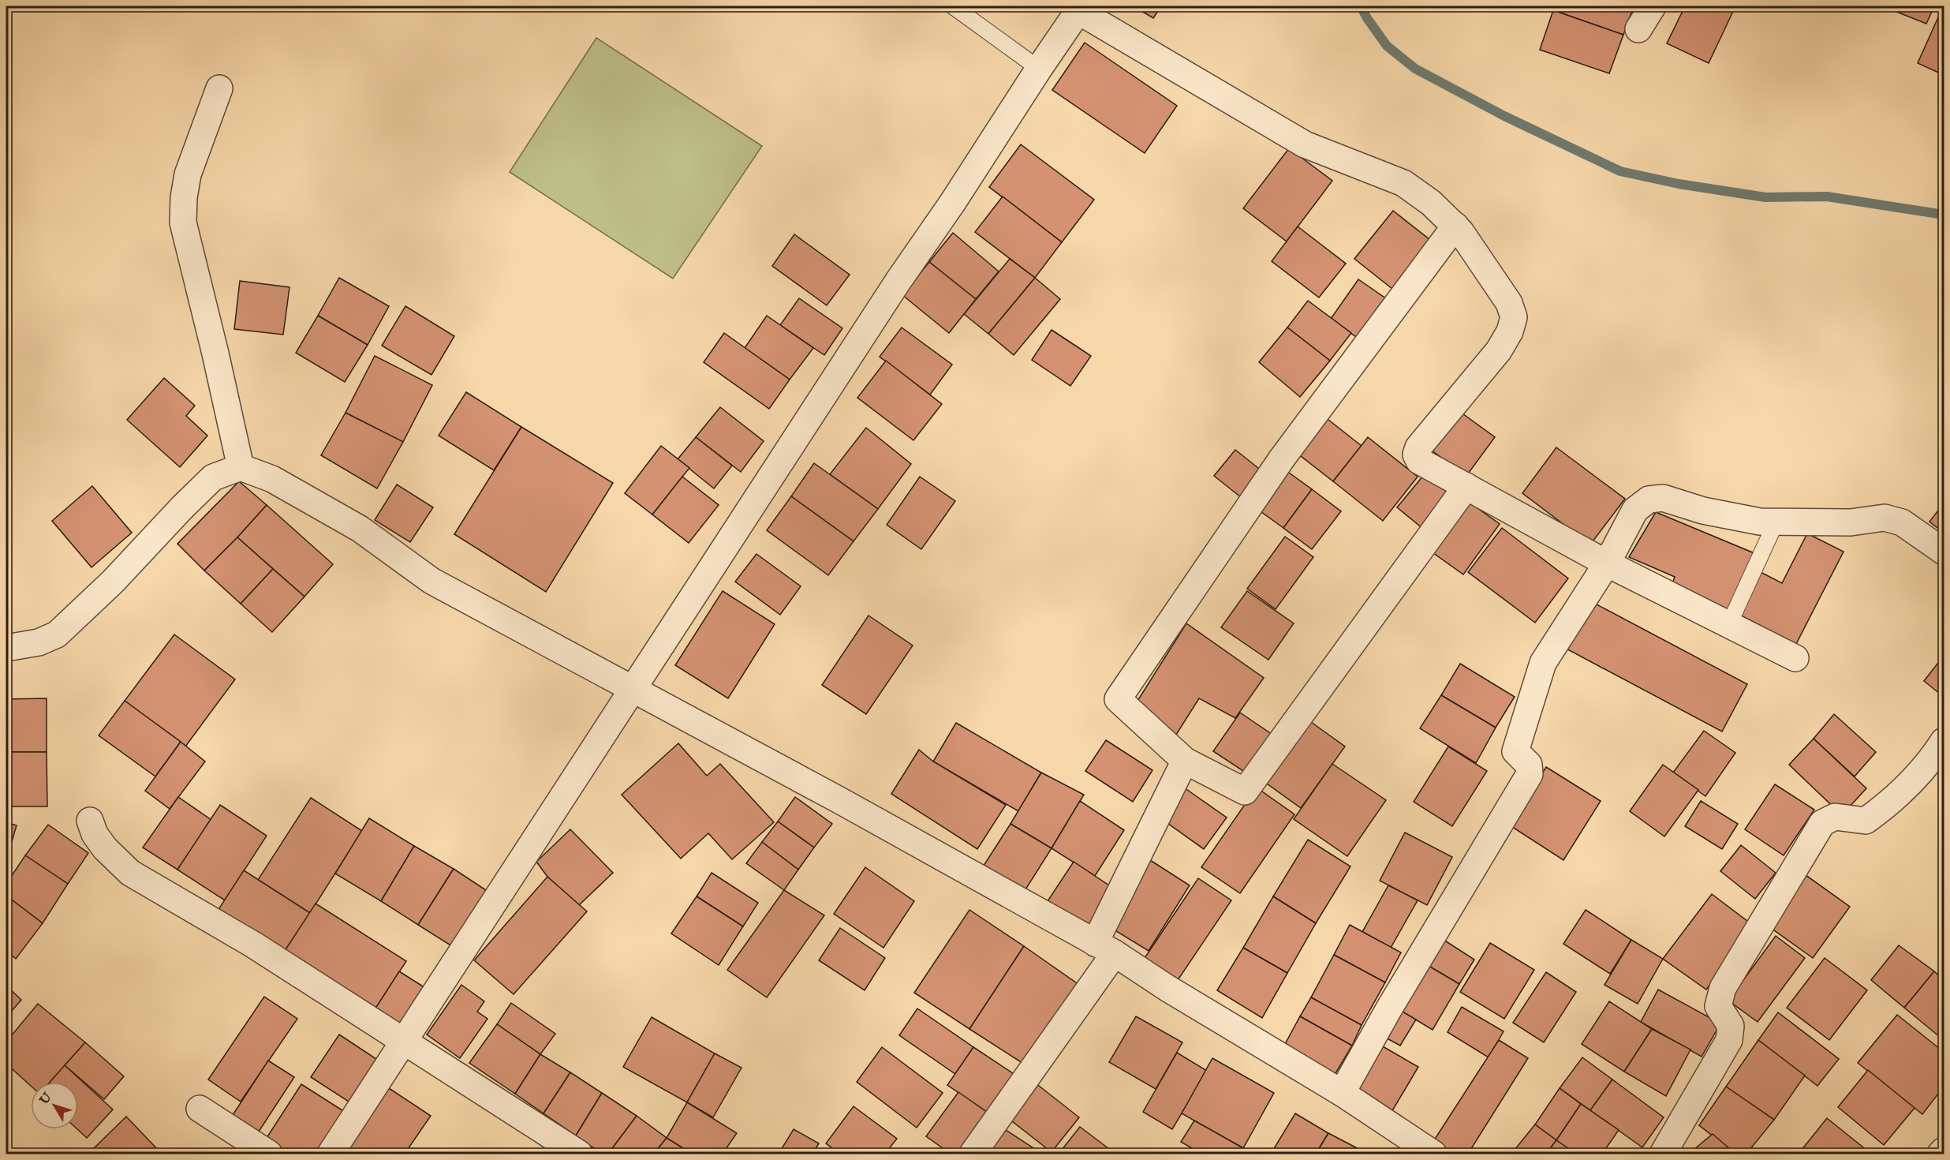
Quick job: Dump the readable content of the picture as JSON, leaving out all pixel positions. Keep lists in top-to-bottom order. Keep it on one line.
{"north":"top left"}
